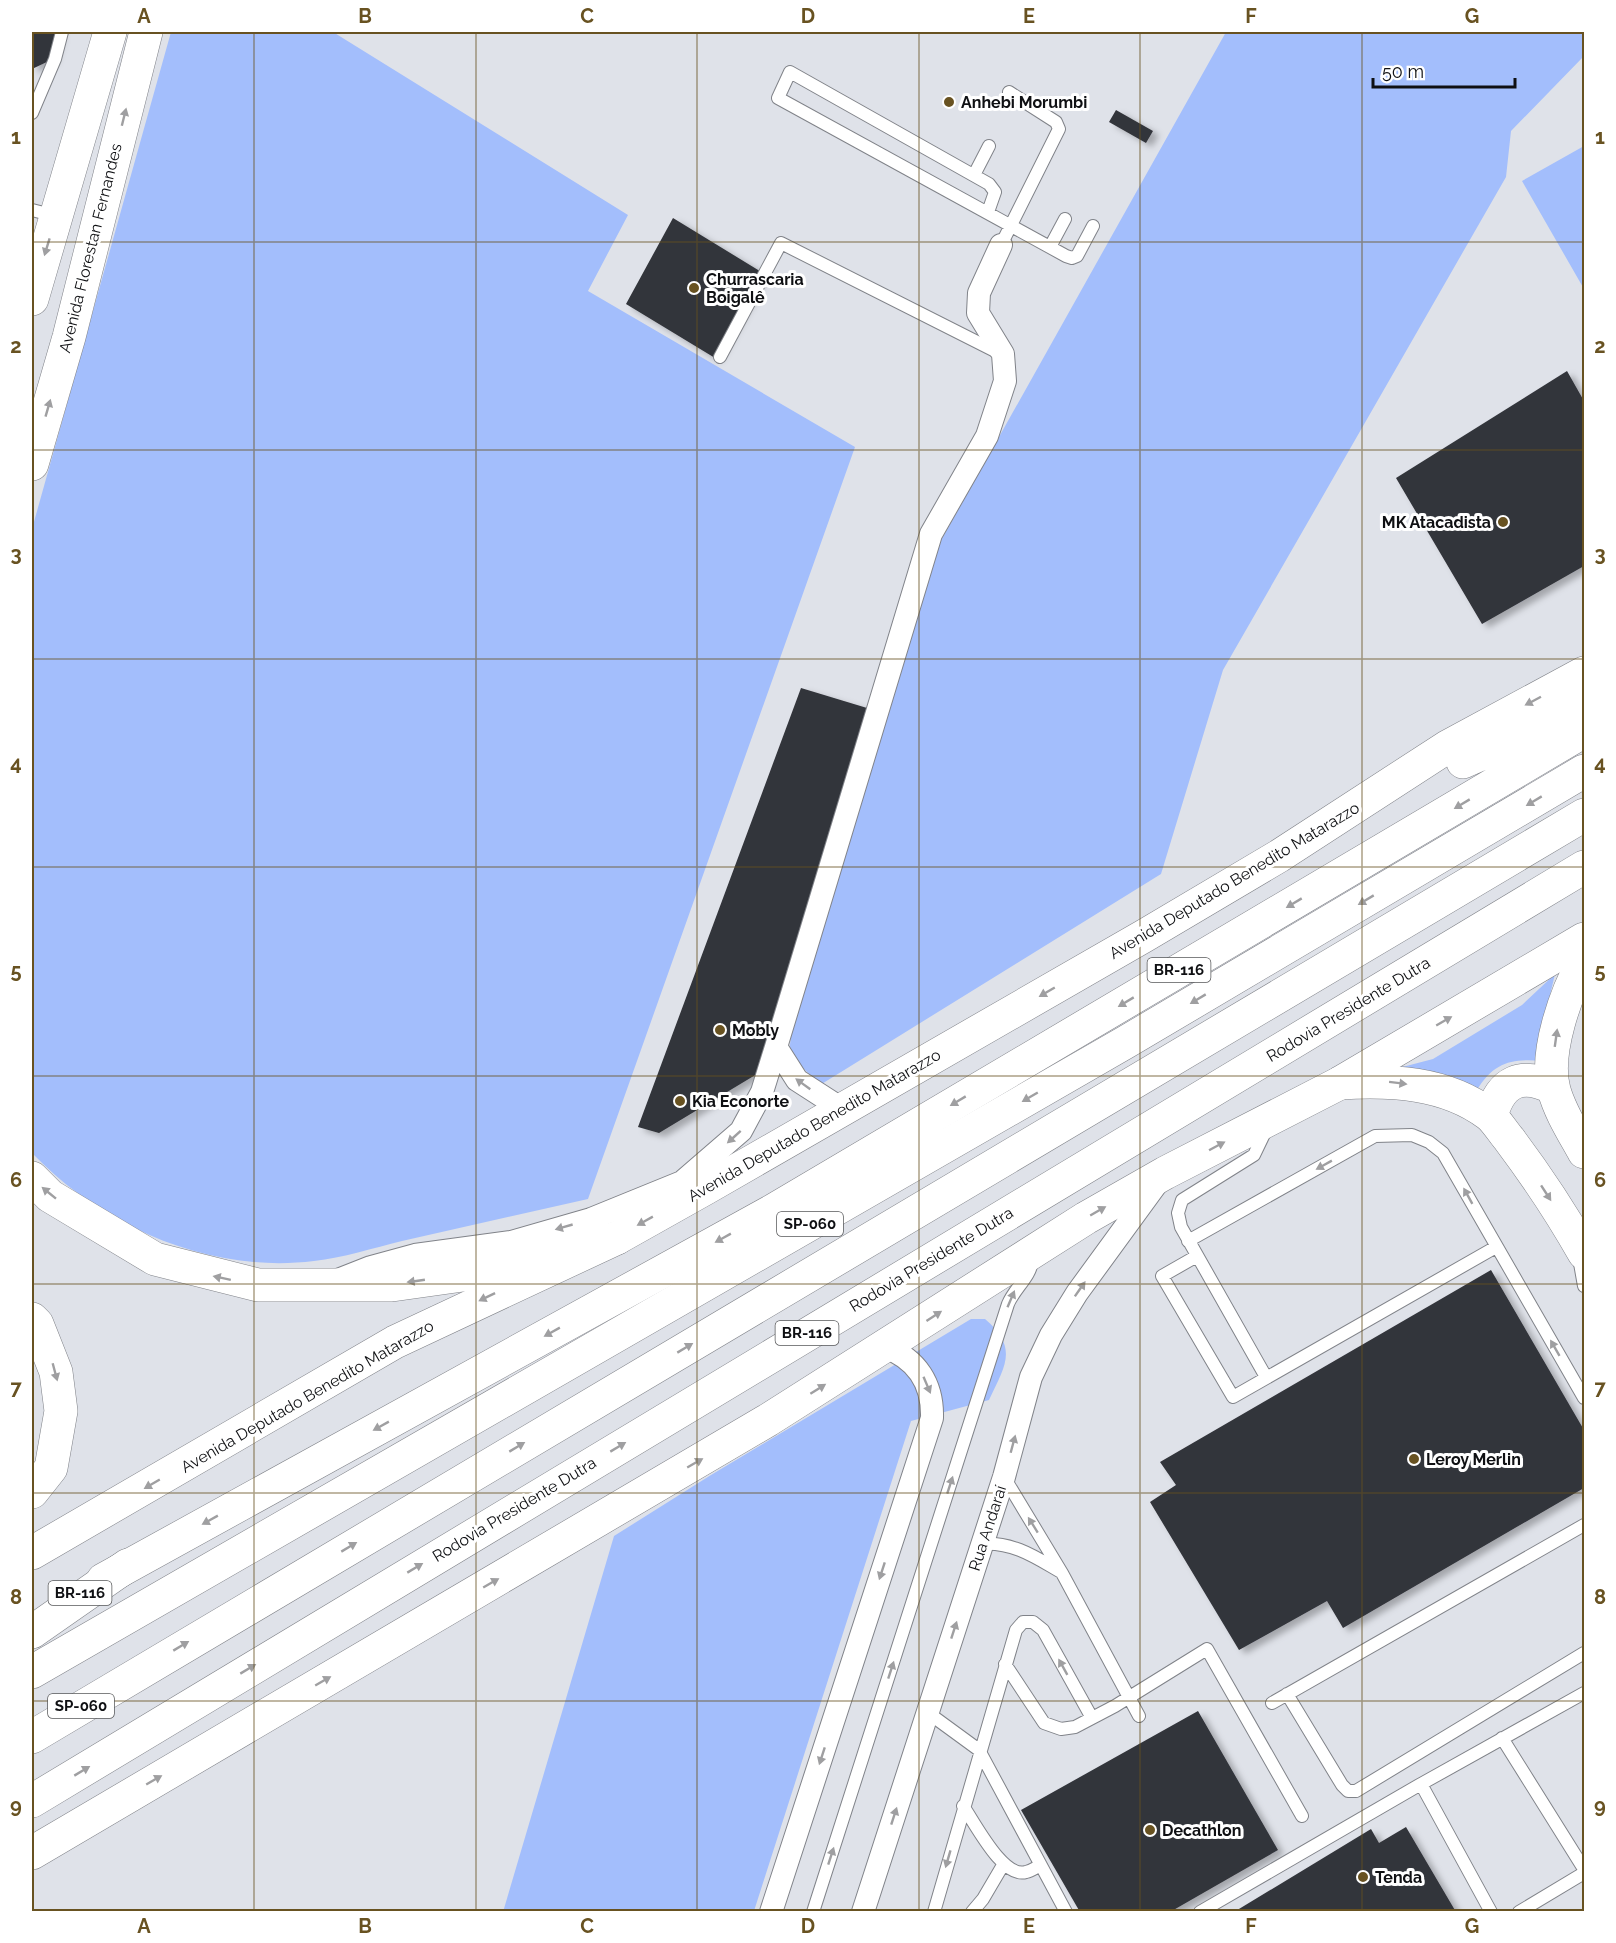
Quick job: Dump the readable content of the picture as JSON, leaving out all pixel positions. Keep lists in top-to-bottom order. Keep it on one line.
{"streets":{"main road":["Avenida Florestan Fernandes","Avenida Deputado Benedito Matarazzo","BR-116","Rodovia Presidente Dutra","SP-060"],"street":["Rua Andaraí"]},"places":["Anhebi Morumbi","Churrascaria Boigalê","MK Atacadista","Mobly","Kia Econorte","Leroy Merlin","Decathlon","Tenda"],"scale_bar":"50 m","grid":{"columns":["A","B","C","D","E","F","G"],"rows":["1","2","3","4","5","6","7","8","9"]}}
